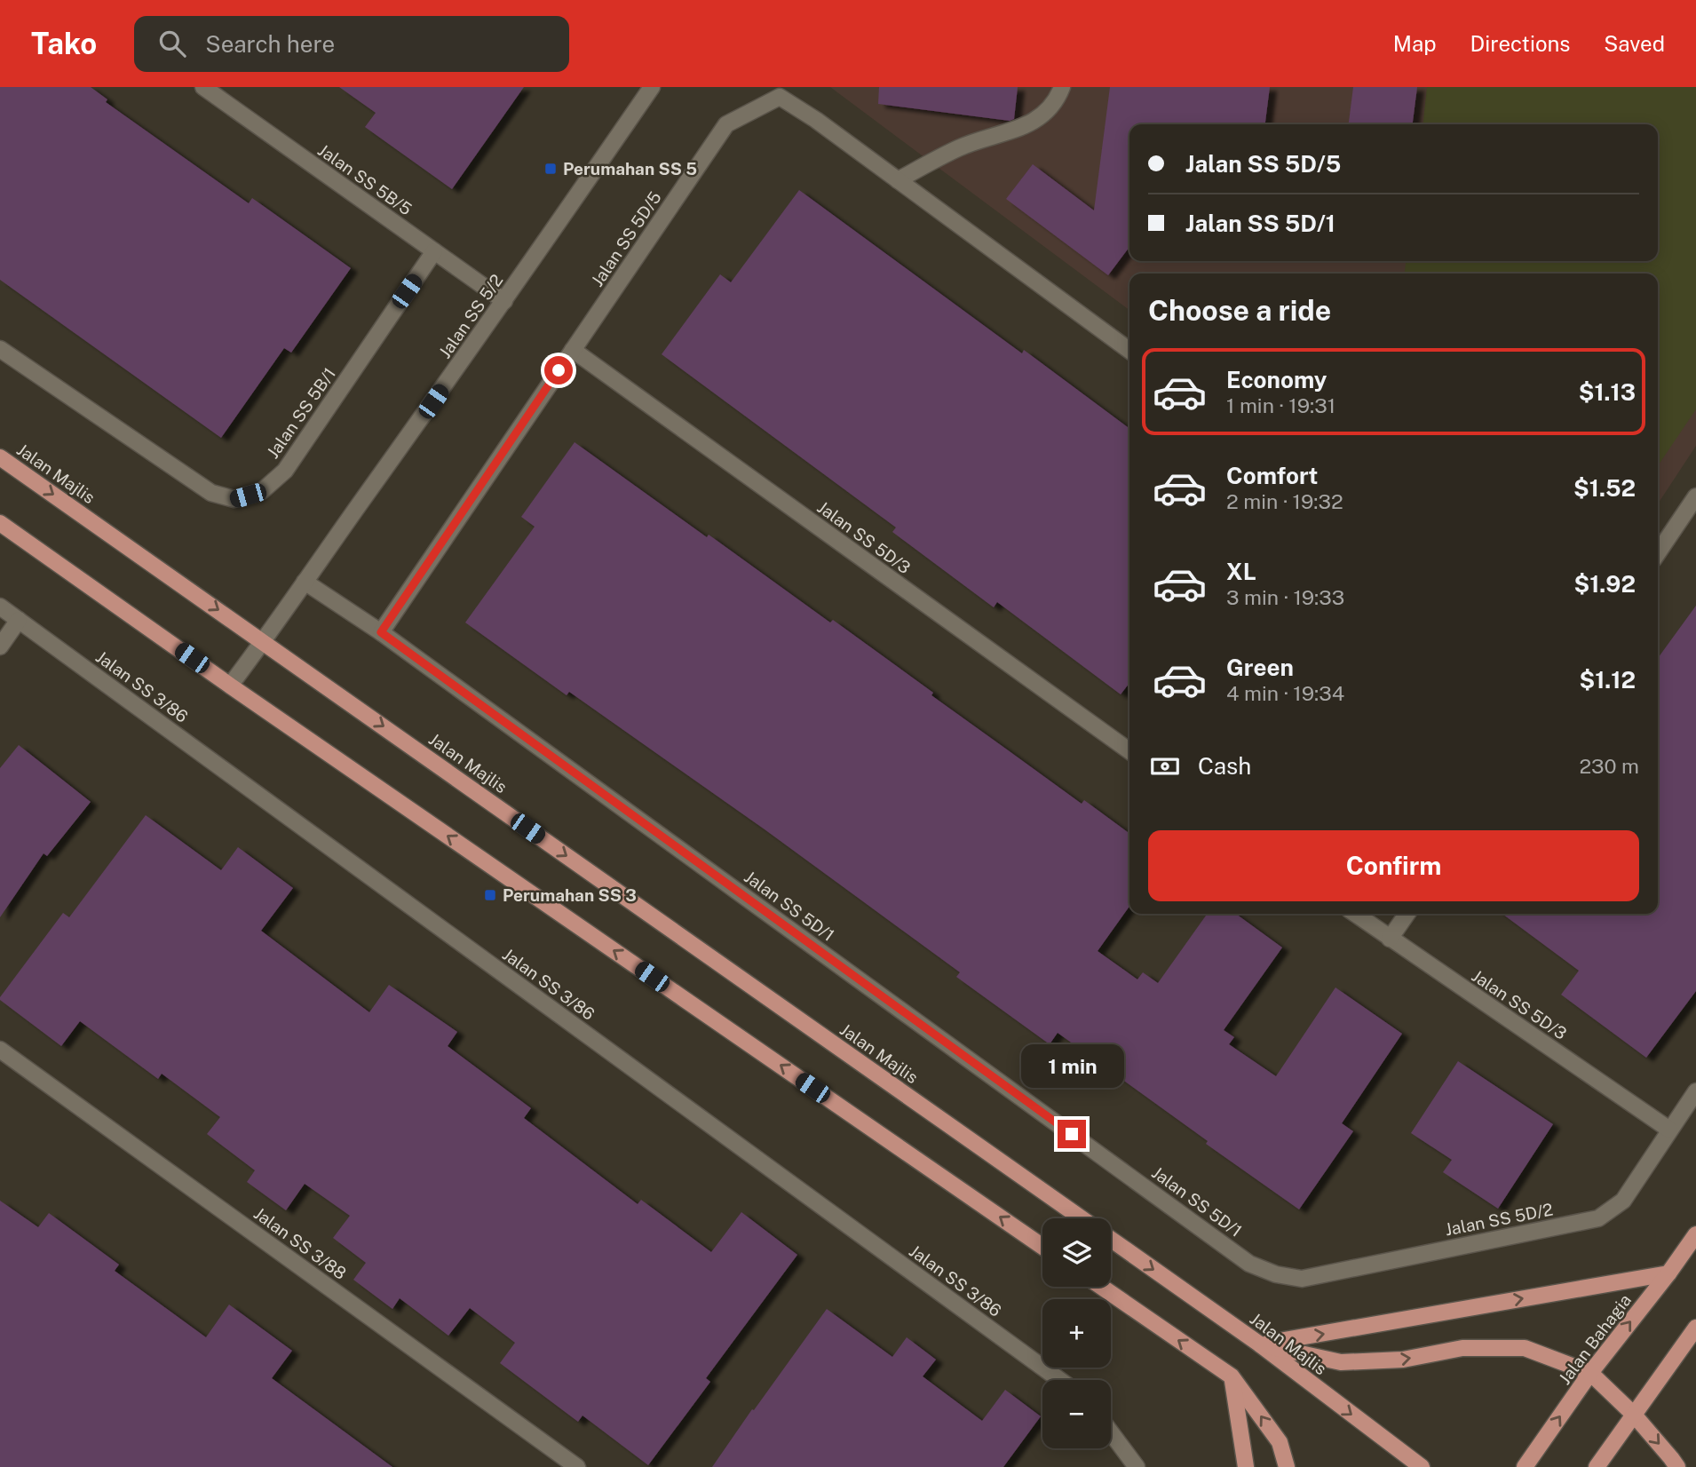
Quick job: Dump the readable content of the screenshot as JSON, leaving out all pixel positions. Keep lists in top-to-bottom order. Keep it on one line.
{"streets":{"main road":["Jalan Majlis","Jalan Bahagia"],"street":["Jalan SS 5B/5","Jalan SS 5D/5","Jalan SS 5/2","Jalan SS 5B/1","Jalan SS 5D/3","Jalan SS 3/86","Jalan SS 5D/1","Jalan SS 5D/2","Jalan SS 3/88"]},"crossings":[["Jalan SS 5B/5","Jalan SS 5/2"],["Jalan SS 5B/5","Jalan SS 5B/1"],["Jalan SS 5D/5","Jalan SS 5D/3"],["Jalan SS 5D/5","Jalan SS 5D/1"],["Jalan SS 5/2","Jalan Majlis"],["Jalan SS 5/2","Jalan SS 5D/1"],["Jalan SS 5D/3","Jalan SS 5D/2"],["Jalan SS 5D/1","Jalan SS 5D/2"]],"places":{"transit":["Perumahan SS 5","Perumahan SS 3"]},"page":{"header":"Tako","search":"Search here","nav":["Map","Directions","Saved"],"banner":["Jalan SS 5D/5","Jalan SS 5D/1"],"heading":"Choose a ride","list":[{"name":"Economy","note":"1 min · 19:31","value":"$1.13"},{"name":"Comfort","note":"2 min · 19:32","value":"$1.52"},{"name":"XL","note":"3 min · 19:33","value":"$1.92"},{"name":"Green","note":"4 min · 19:34","value":"$1.12"}],"pay":["Cash","230 m"],"buttons":"Confirm","bubble":"1 min","map_buttons":["+","−"]}}
